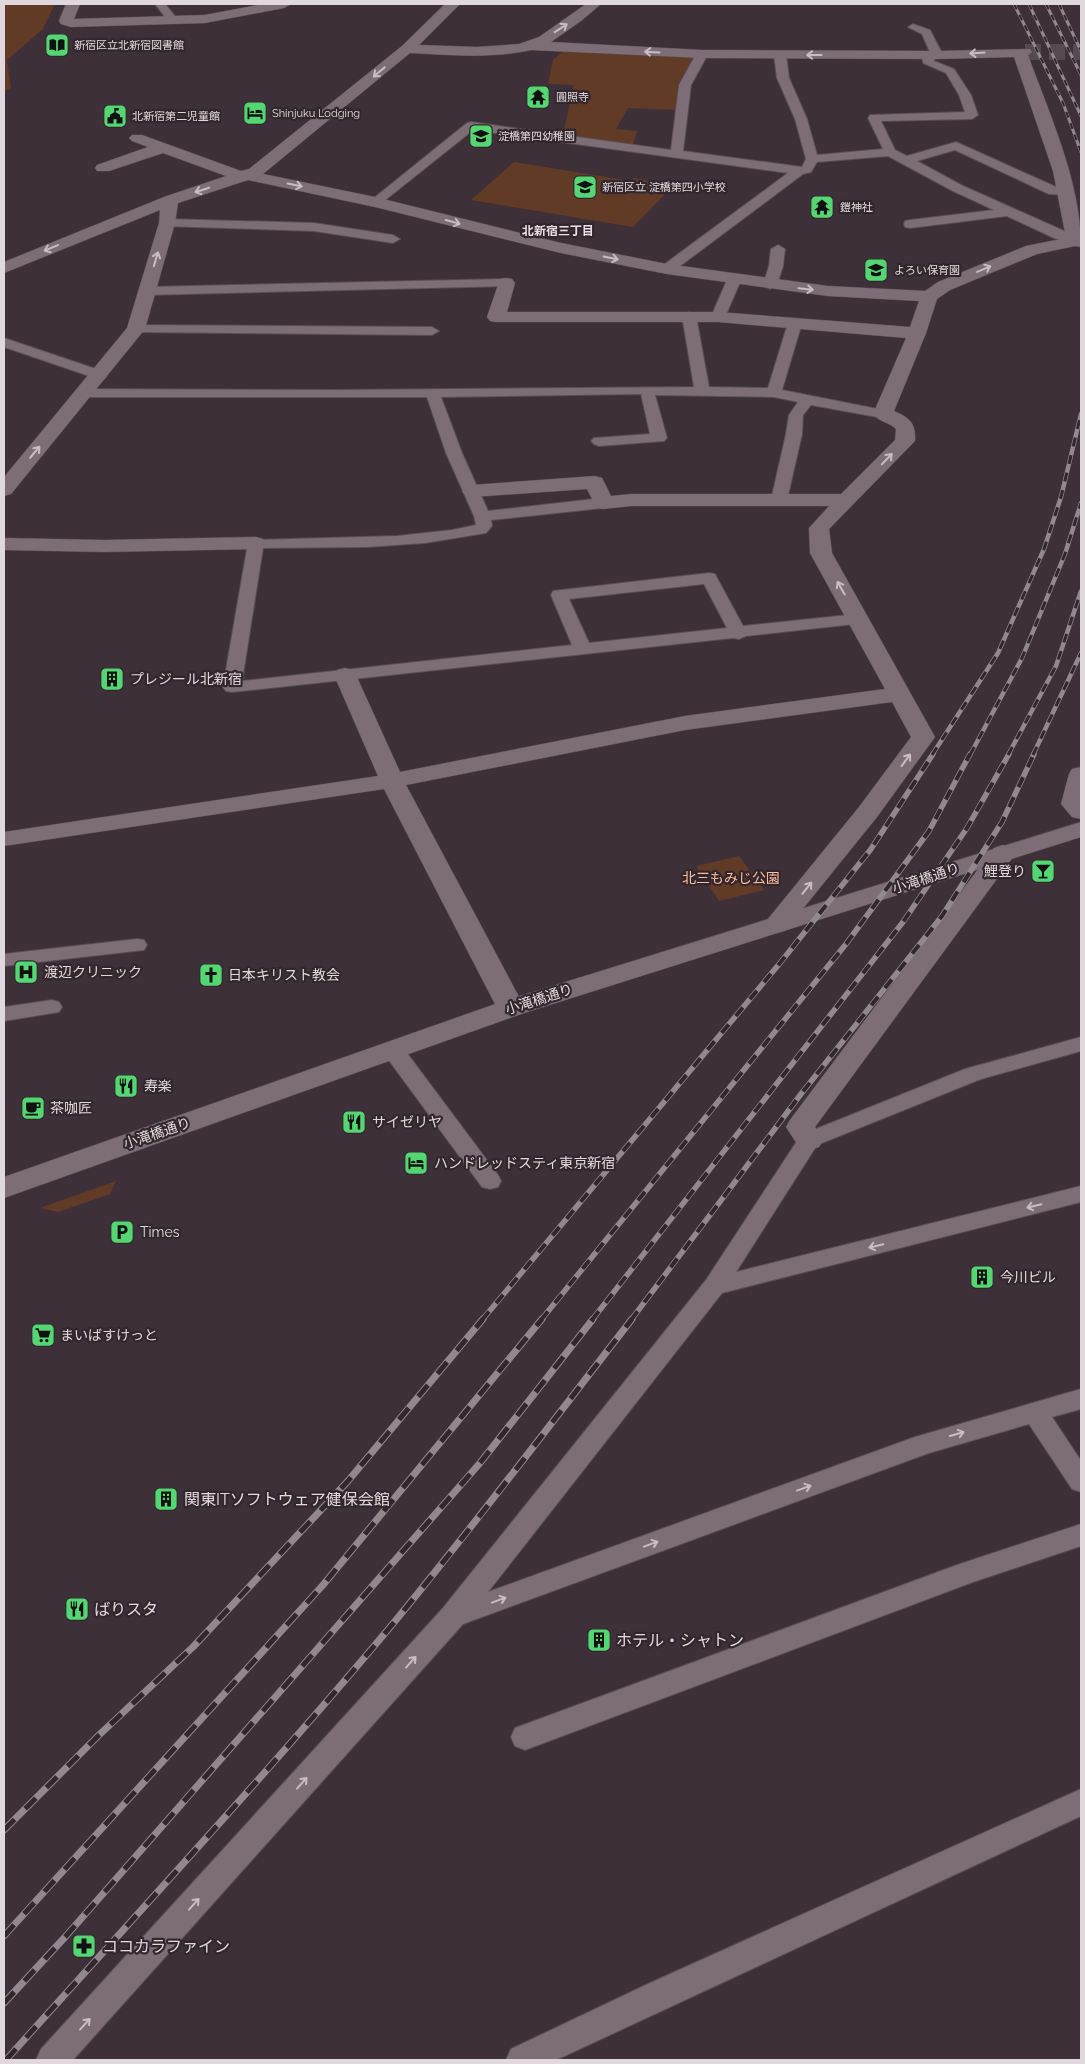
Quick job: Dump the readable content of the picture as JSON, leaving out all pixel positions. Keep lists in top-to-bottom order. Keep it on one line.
{"streets":{"street":["小滝橋通り"]},"districts":["北新宿三丁目"],"parks":["北三もみじ公園"],"places":{"library":["新宿区立北新宿図書館"],"temple":["圓照寺","鎧神社"],"hotel":["Shinjuku Lodging","ハンドレッドスティ東京新宿"],"public building":["北新宿第二児童館"],"school or university":["淀橋第四幼稚園","新宿区立 淀橋第四小学校","よろい保育園"],"building":["プレジール北新宿","今川ビル","関東ITソフトウェア健保会館","ホテル・シャトン"],"bar":["鯉登り"],"hospital":["渡辺クリニック"],"church":["日本キリスト教会"],"restaurant":["寿楽","サイゼリヤ","ばりスタ"],"cafe":["茶咖匠"],"parking":["Times"],"supermarket":["まいばすけっと"],"pharmacy":["ココカラファイン"]}}
